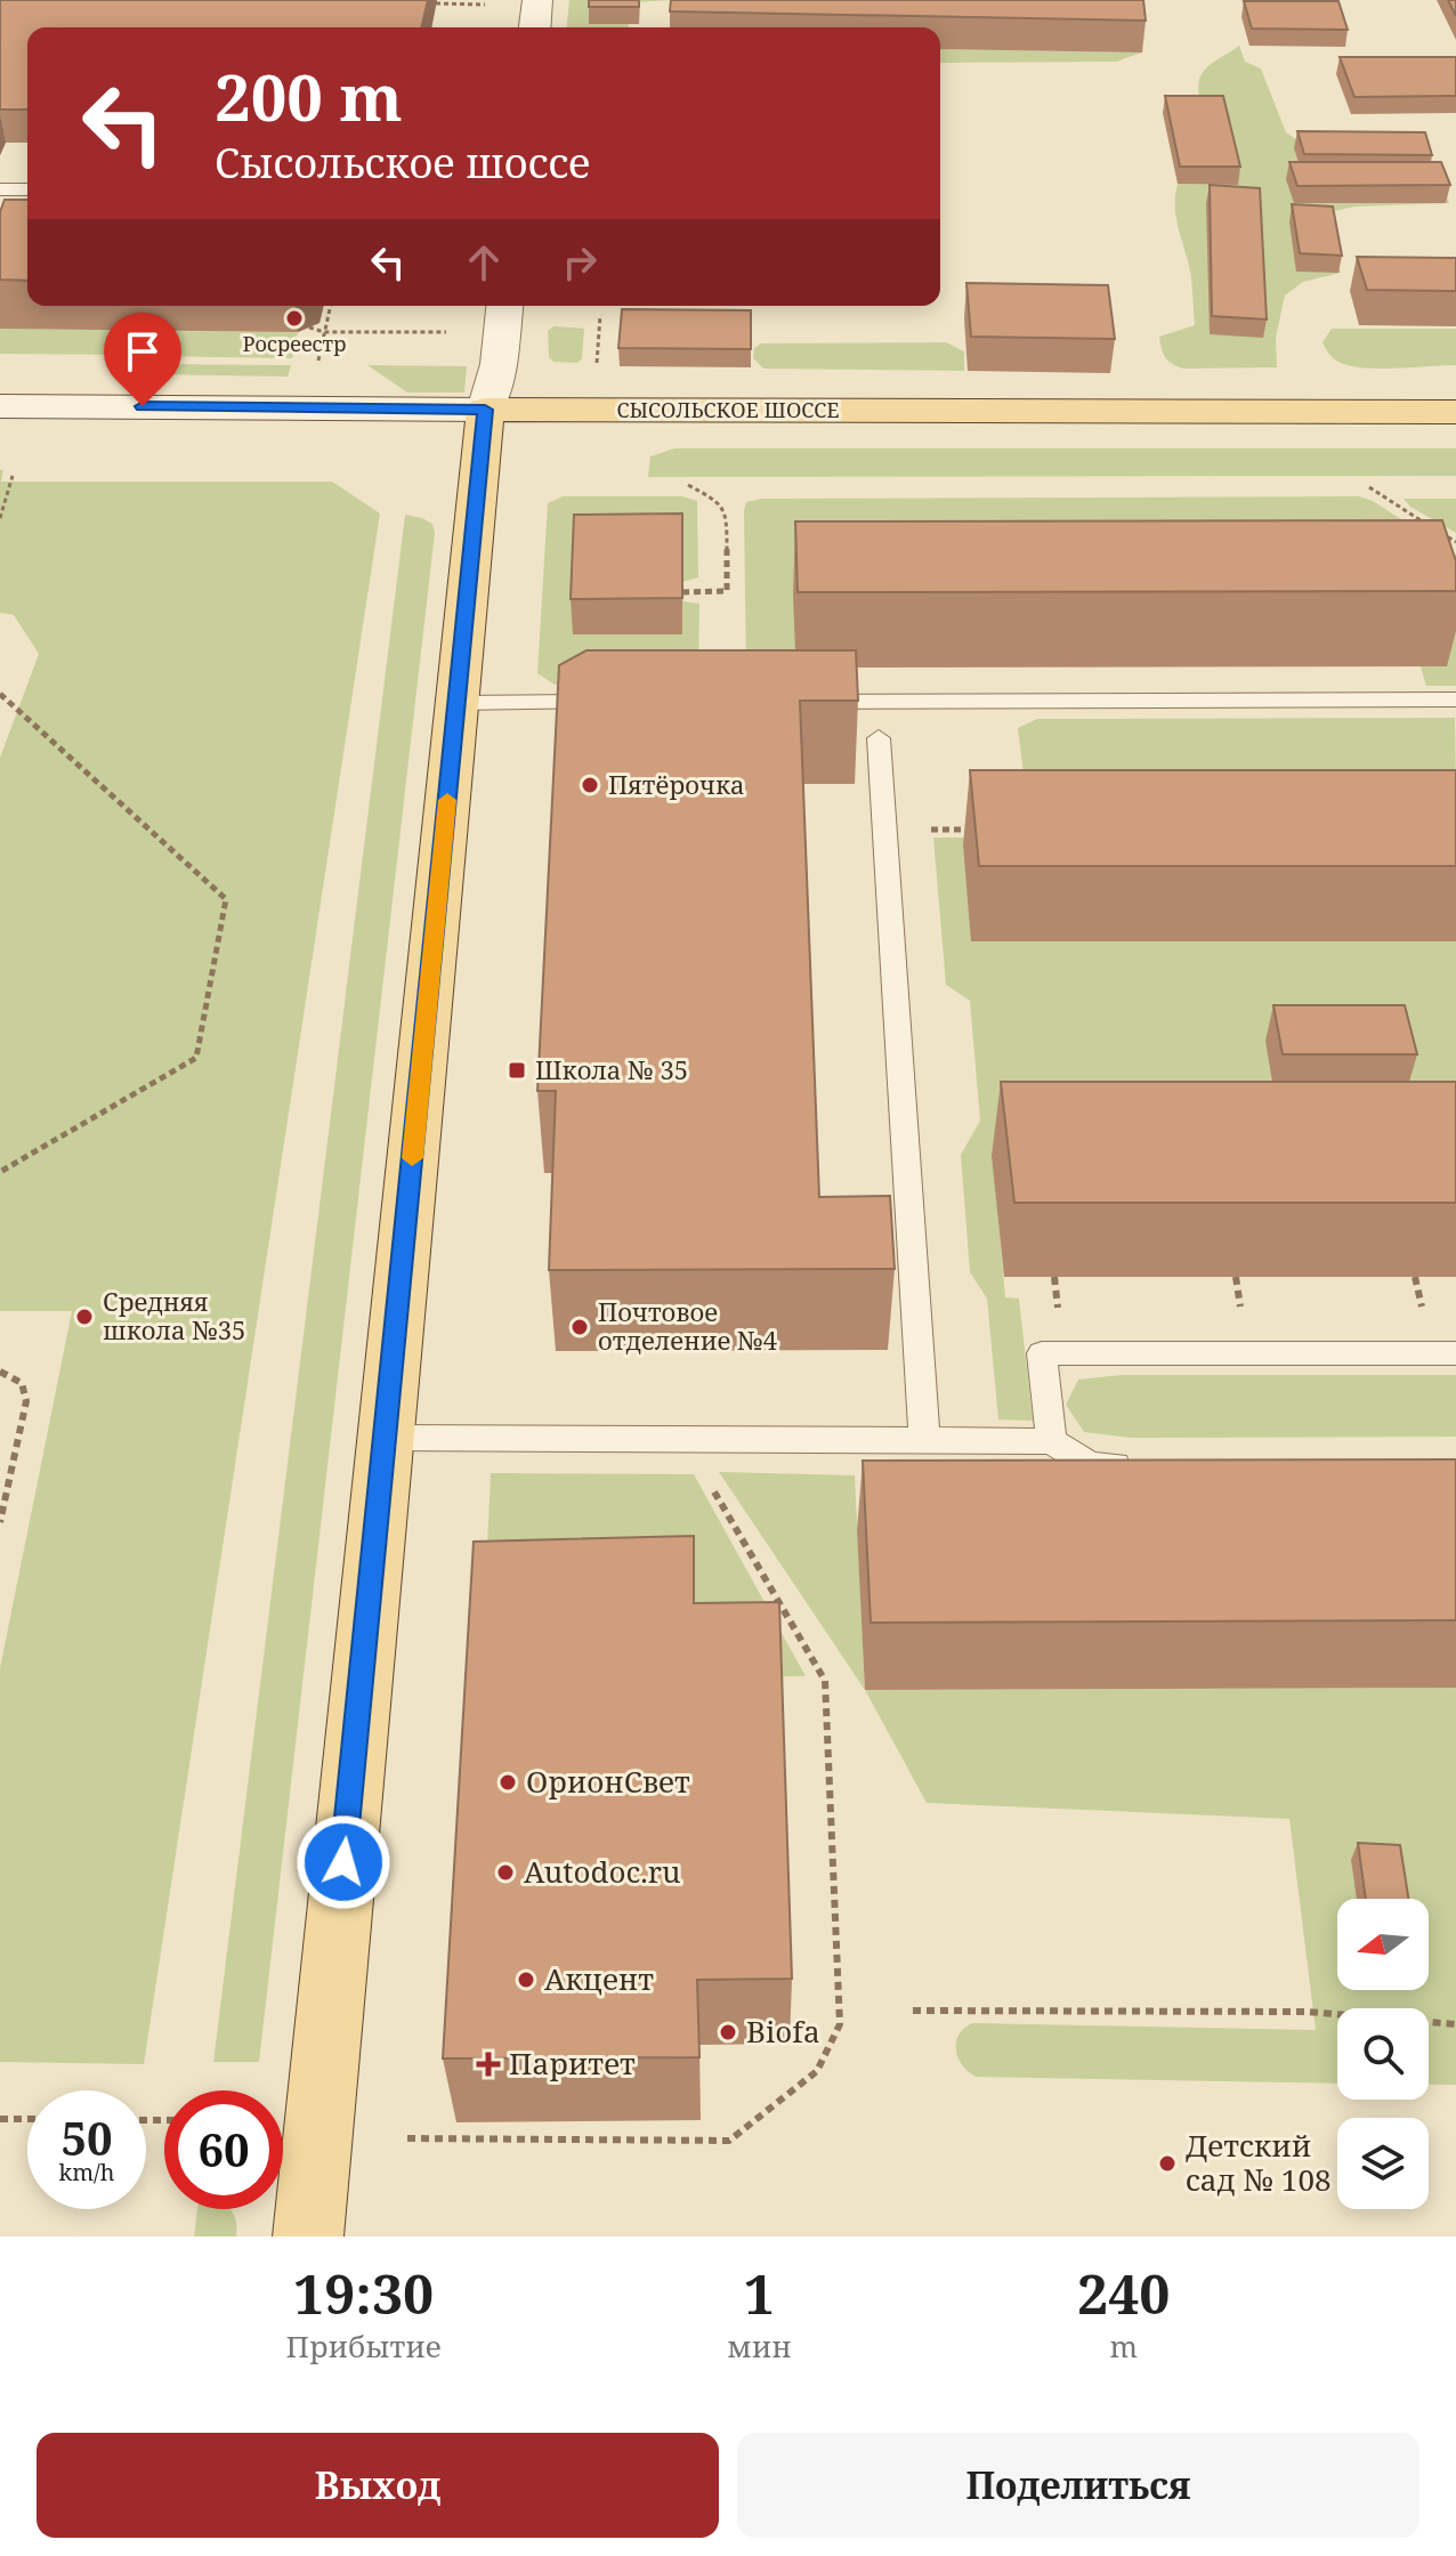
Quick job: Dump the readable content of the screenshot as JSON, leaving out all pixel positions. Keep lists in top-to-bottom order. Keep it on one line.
{"streets":{"main road":["СЫСОЛЬСКОЕ ШОССЕ"]},"places":{"other":["Росреестр","Пятёрочка","Средняя школа №35","Почтовое отделение №4","ОрионСвет","Autodoc.ru","Акцент","Biofa","Детский сад № 108"],"transit":["Школа № 35"],"health":["Паритет"]},"north":"left","page":{"turn":["200 m","Сысольское шоссе"],"speed":"50 km/h","limit":"60","eta":["19:30","Прибытие","1","мин","240","m"],"buttons":["Выход","Поделиться"]}}
